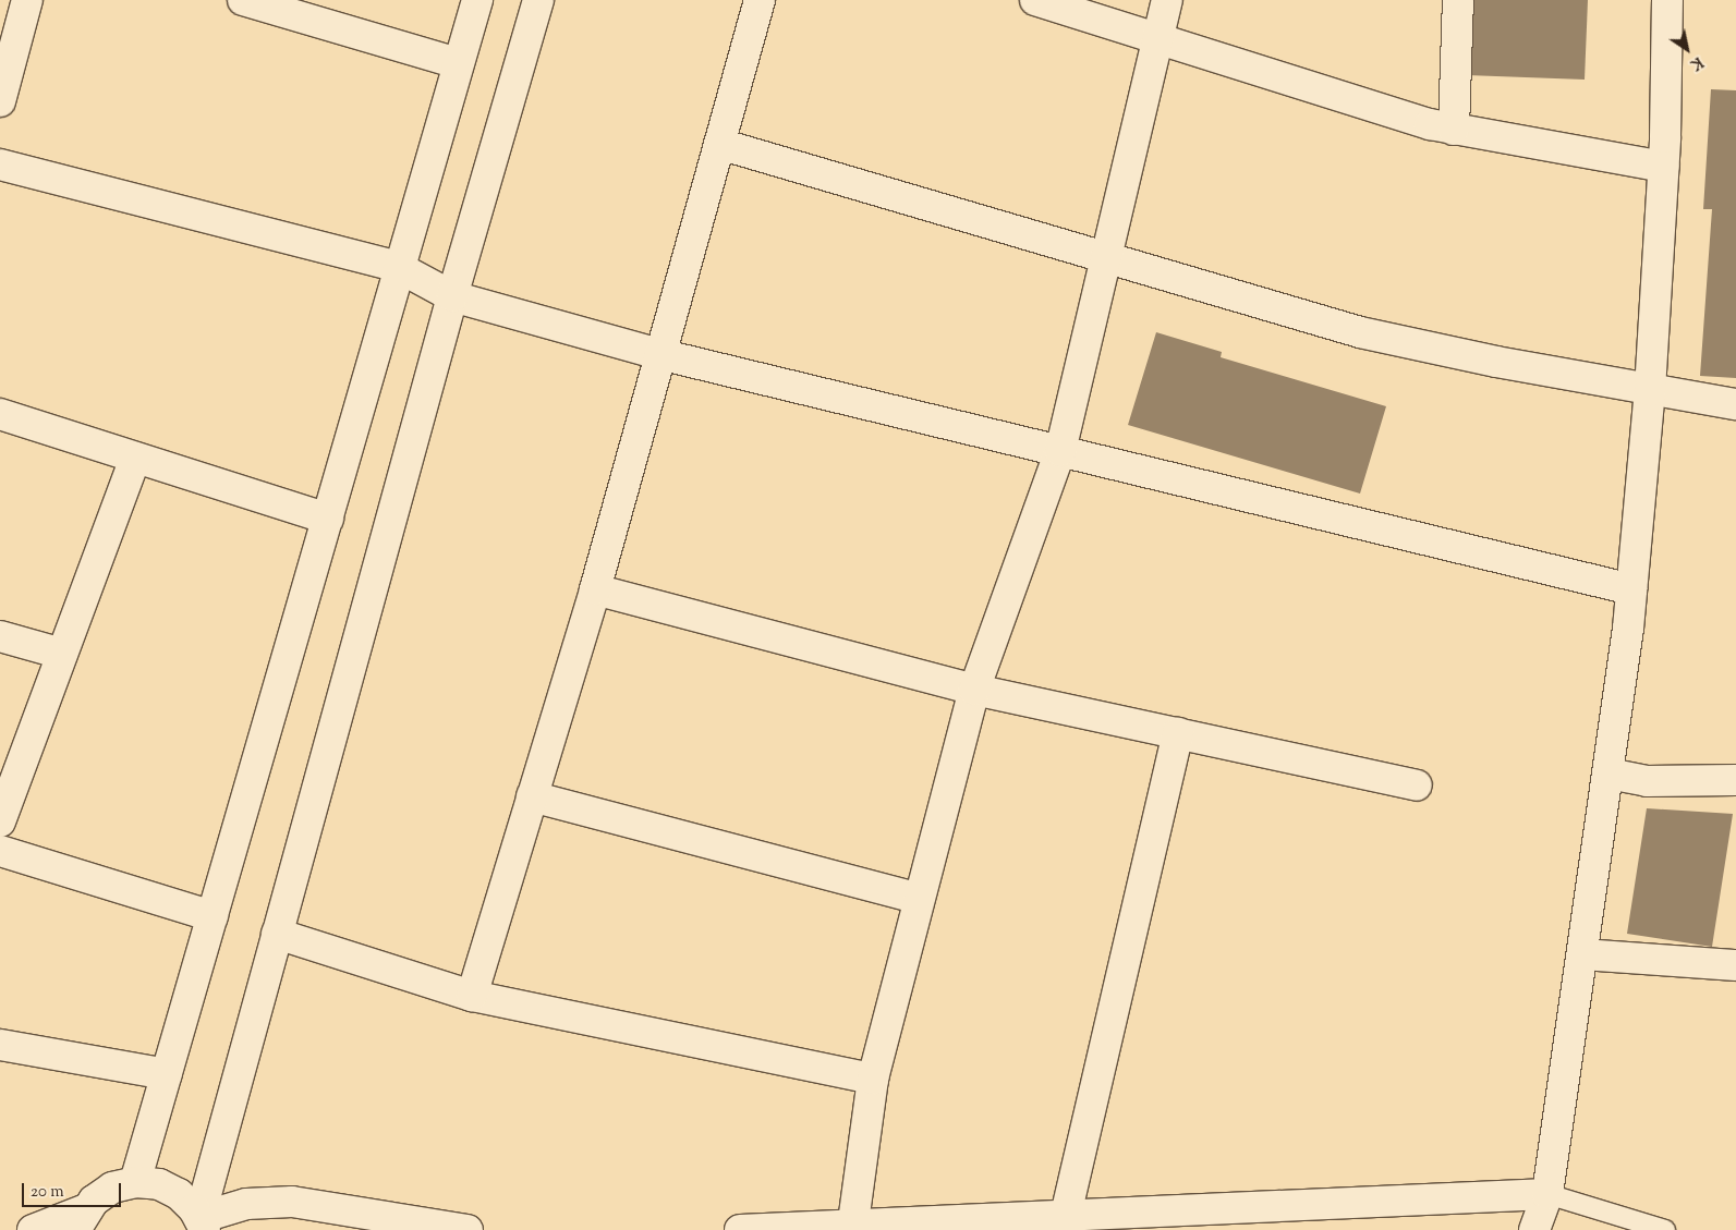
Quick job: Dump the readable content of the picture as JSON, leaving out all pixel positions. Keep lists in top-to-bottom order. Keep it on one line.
{"scale_bar":"20 m","north":"bottom right"}
